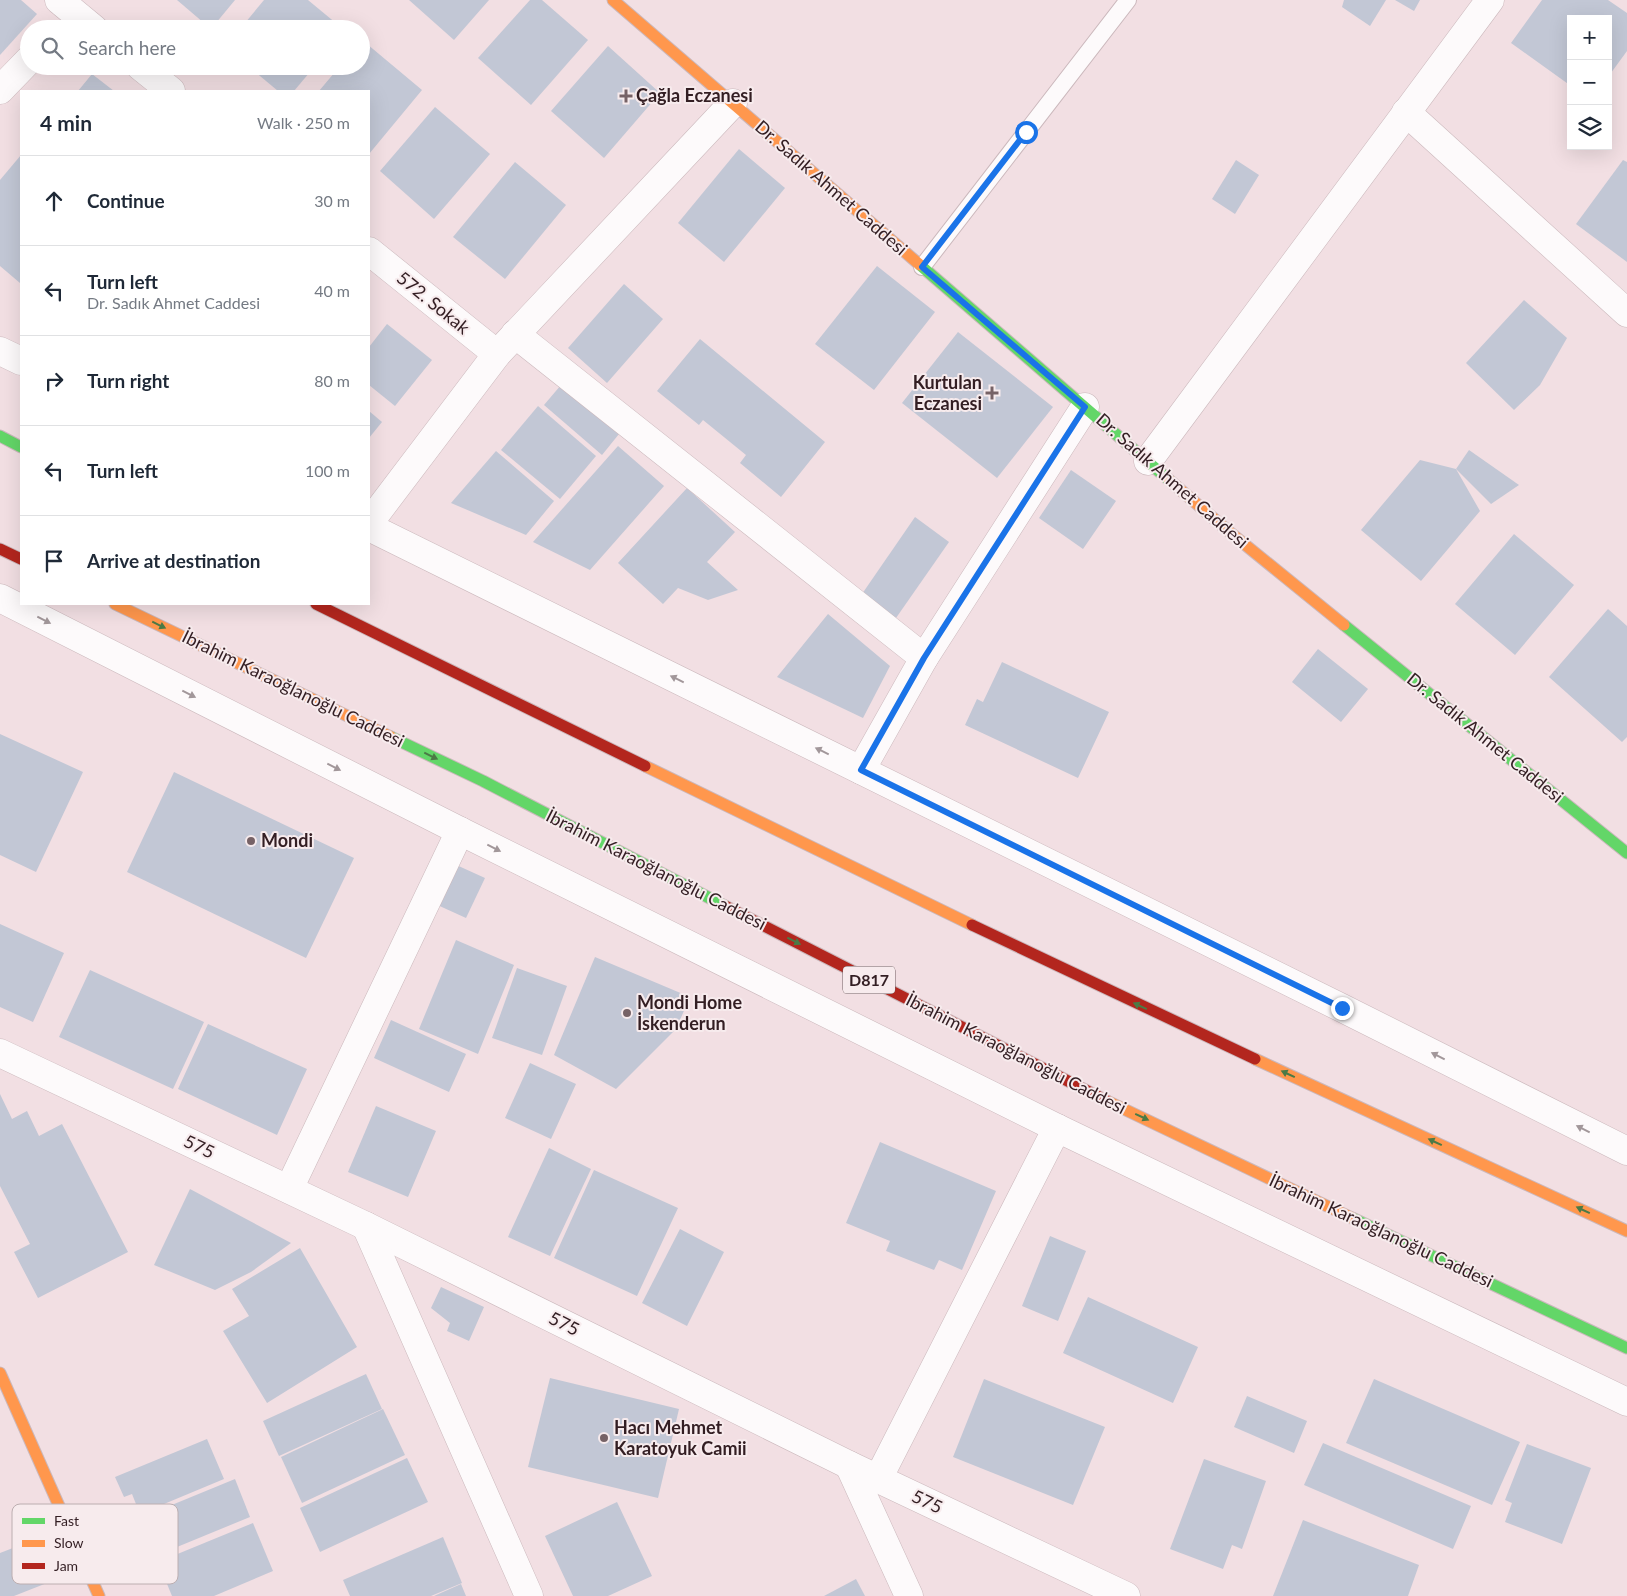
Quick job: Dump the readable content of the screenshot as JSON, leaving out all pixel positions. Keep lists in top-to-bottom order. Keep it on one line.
{"streets":{"main road":["Dr. Sadık Ahmet Caddesi","İbrahim Karaoğlanoğlu Caddesi","D817"],"street":["572. Sokak","575"]},"places":{"health":["Çağla Eczanesi","Kurtulan Eczanesi"],"other":["Mondi","Mondi Home İskenderun","Hacı Mehmet Karatoyuk Camii"]},"legend":["Fast","Slow","Jam"],"page":{"map_buttons":["+","−"],"search":"Search here","heading":["4 min","Walk · 250 m"],"list":[["Continue","30 m"],["Turn left","Dr. Sadık Ahmet Caddesi","40 m"],["Turn right","80 m"],["Turn left","100 m"],"Arrive at destination"]}}
